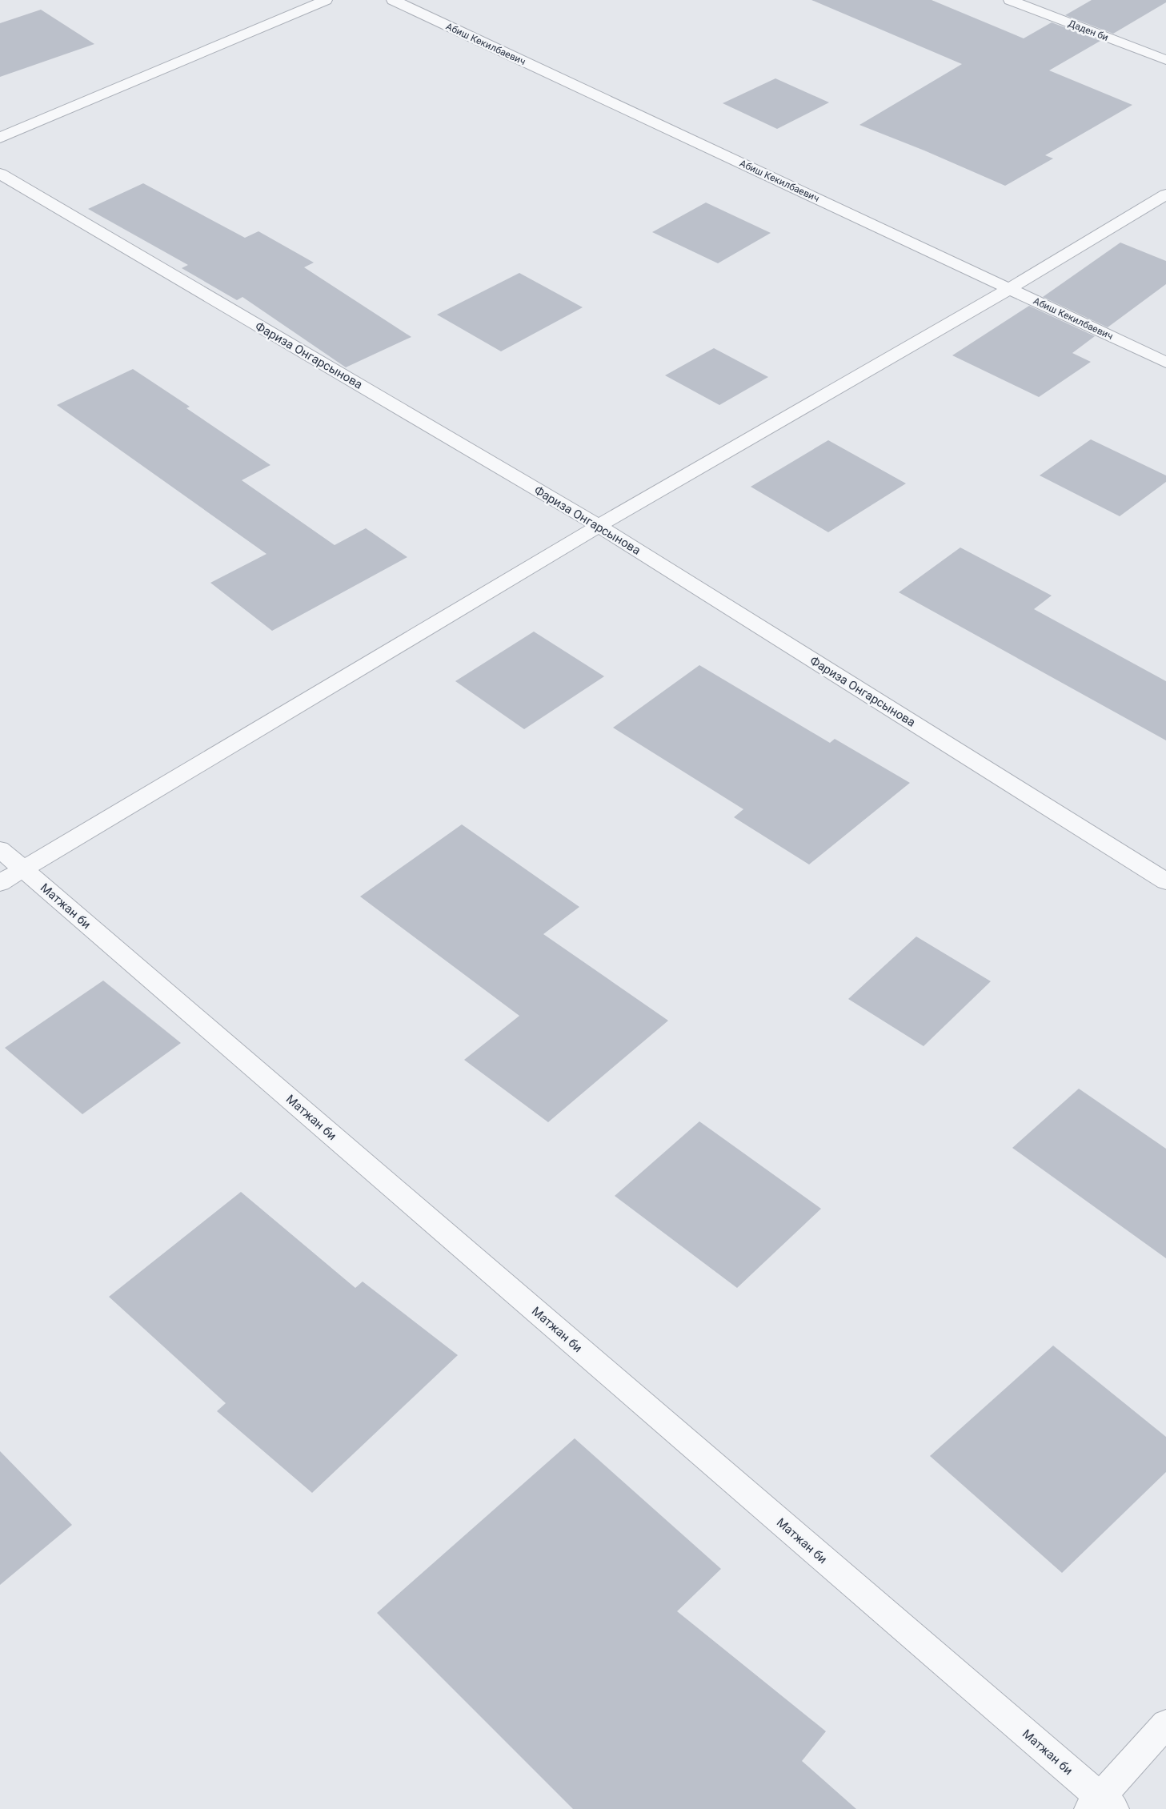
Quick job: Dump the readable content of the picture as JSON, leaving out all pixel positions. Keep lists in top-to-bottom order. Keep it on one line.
{"streets":{"street":["Даден би","Абиш Кекилбаевич","Фариза Онгарсынова","Матжан би"]}}
